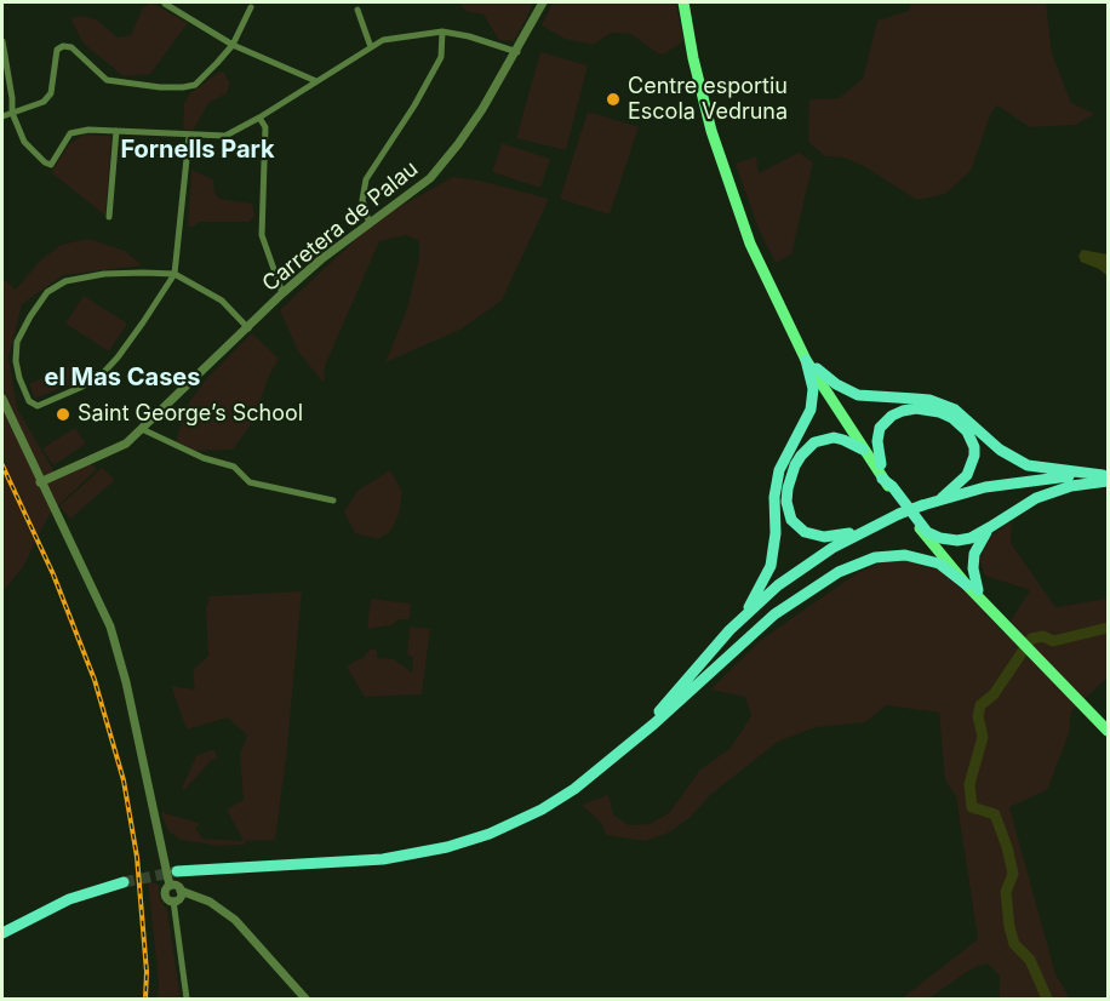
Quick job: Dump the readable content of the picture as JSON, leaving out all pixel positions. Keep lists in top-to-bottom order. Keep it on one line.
{"streets":{"street":["Carretera de Palau"]},"districts":["Fornells Park","el Mas Cases"],"places":["Centre esportiu Escola Vedruna","Saint George’s School"]}
